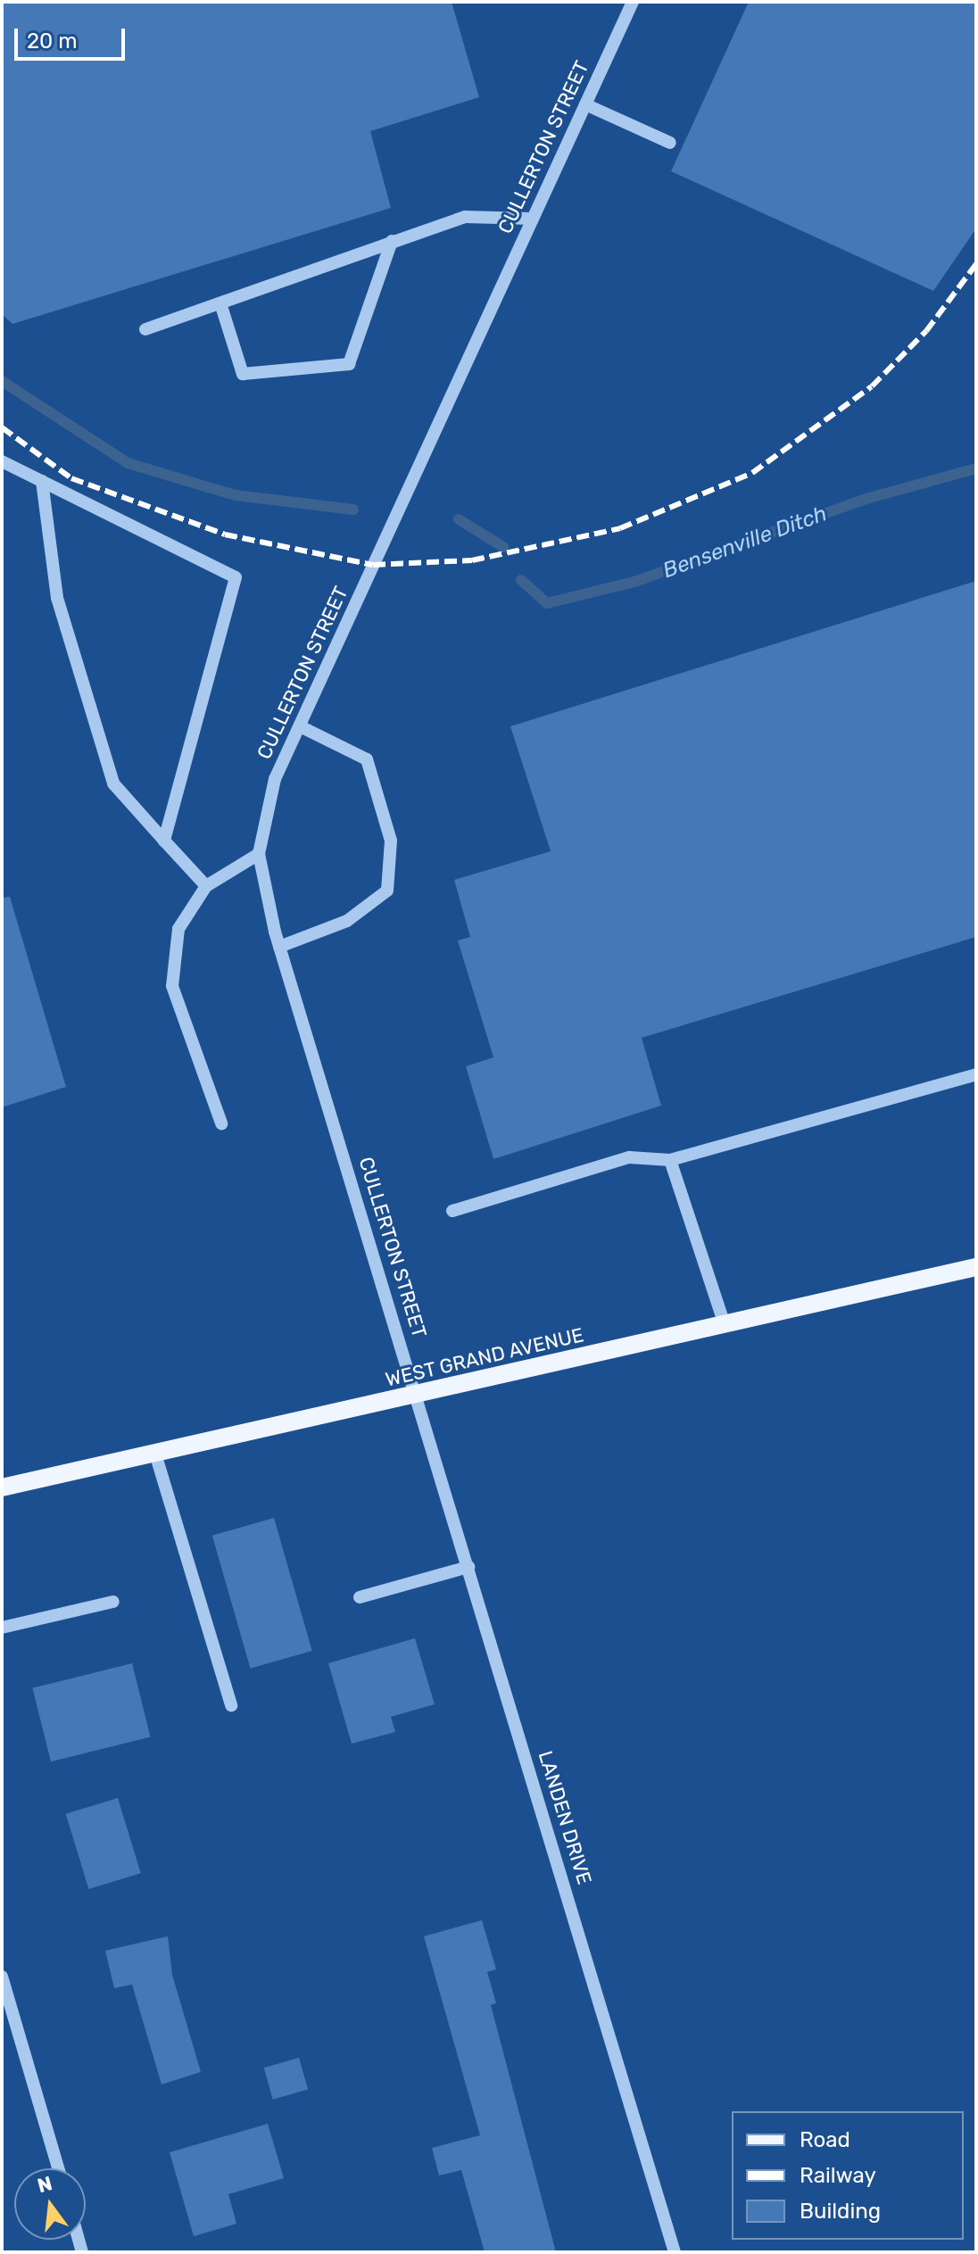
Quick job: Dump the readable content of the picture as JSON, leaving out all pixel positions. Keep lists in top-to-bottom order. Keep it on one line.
{"streets":{"main road":["WEST GRAND AVENUE"],"street":["CULLERTON STREET","LANDEN DRIVE"]},"crossings":[["CULLERTON STREET","WEST GRAND AVENUE"],["CULLERTON STREET","LANDEN DRIVE"],["WEST GRAND AVENUE","LANDEN DRIVE"]],"water":["Bensenville Ditch"],"legend":["Road","Railway","Building"],"scale_bar":"20 m","north":"top"}
